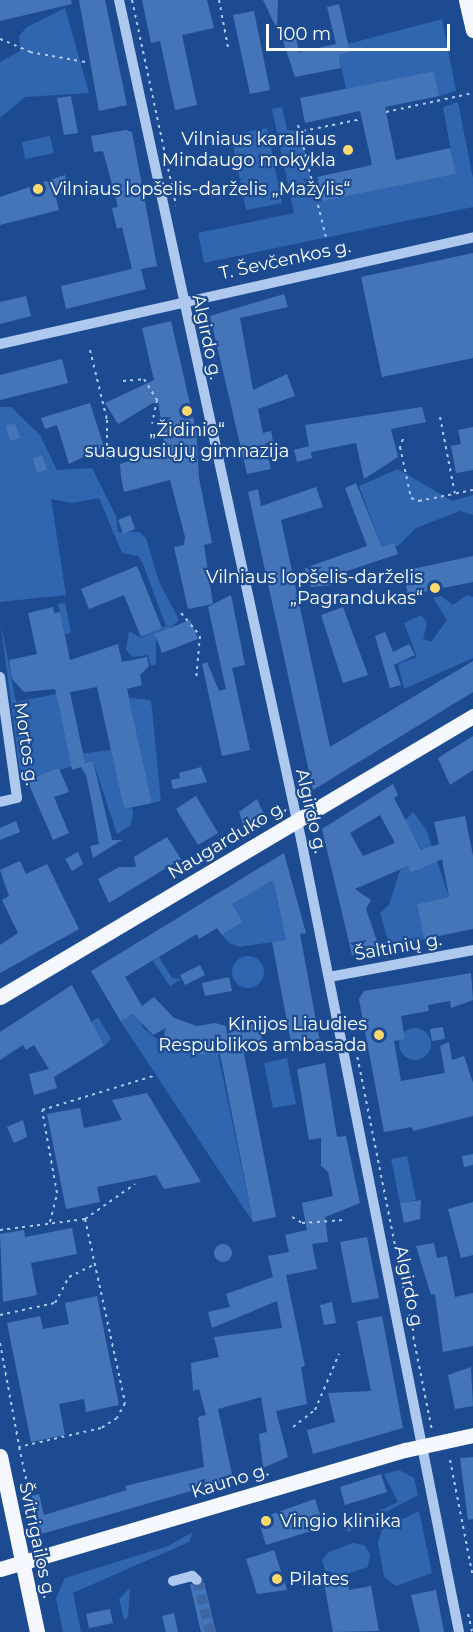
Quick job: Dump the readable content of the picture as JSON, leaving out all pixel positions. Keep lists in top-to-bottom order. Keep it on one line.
{"streets":{"main road":["Naugarduko g.","Kauno g.","Švitrigailos g."],"street":["T. Ševčenkos g.","Algirdo g.","Mortos g.","Šaltinių g."]},"crossings":[["T. Ševčenkos g.","Algirdo g."],["Algirdo g.","Naugarduko g."],["Algirdo g.","Šaltinių g."],["Algirdo g.","Kauno g."],["Kauno g.","Švitrigailos g."]],"places":["Vilniaus karaliaus Mindaugo mokykla","Vilniaus lopšelis-darželis „Mažylis“","„Židinio“ suaugusiųjų gimnazija","Vilniaus lopšelis-darželis „Pagrandukas“","Kinijos Liaudies Respublikos ambasada","Vingio klinika","Pilates"],"scale_bar":"100 m"}
